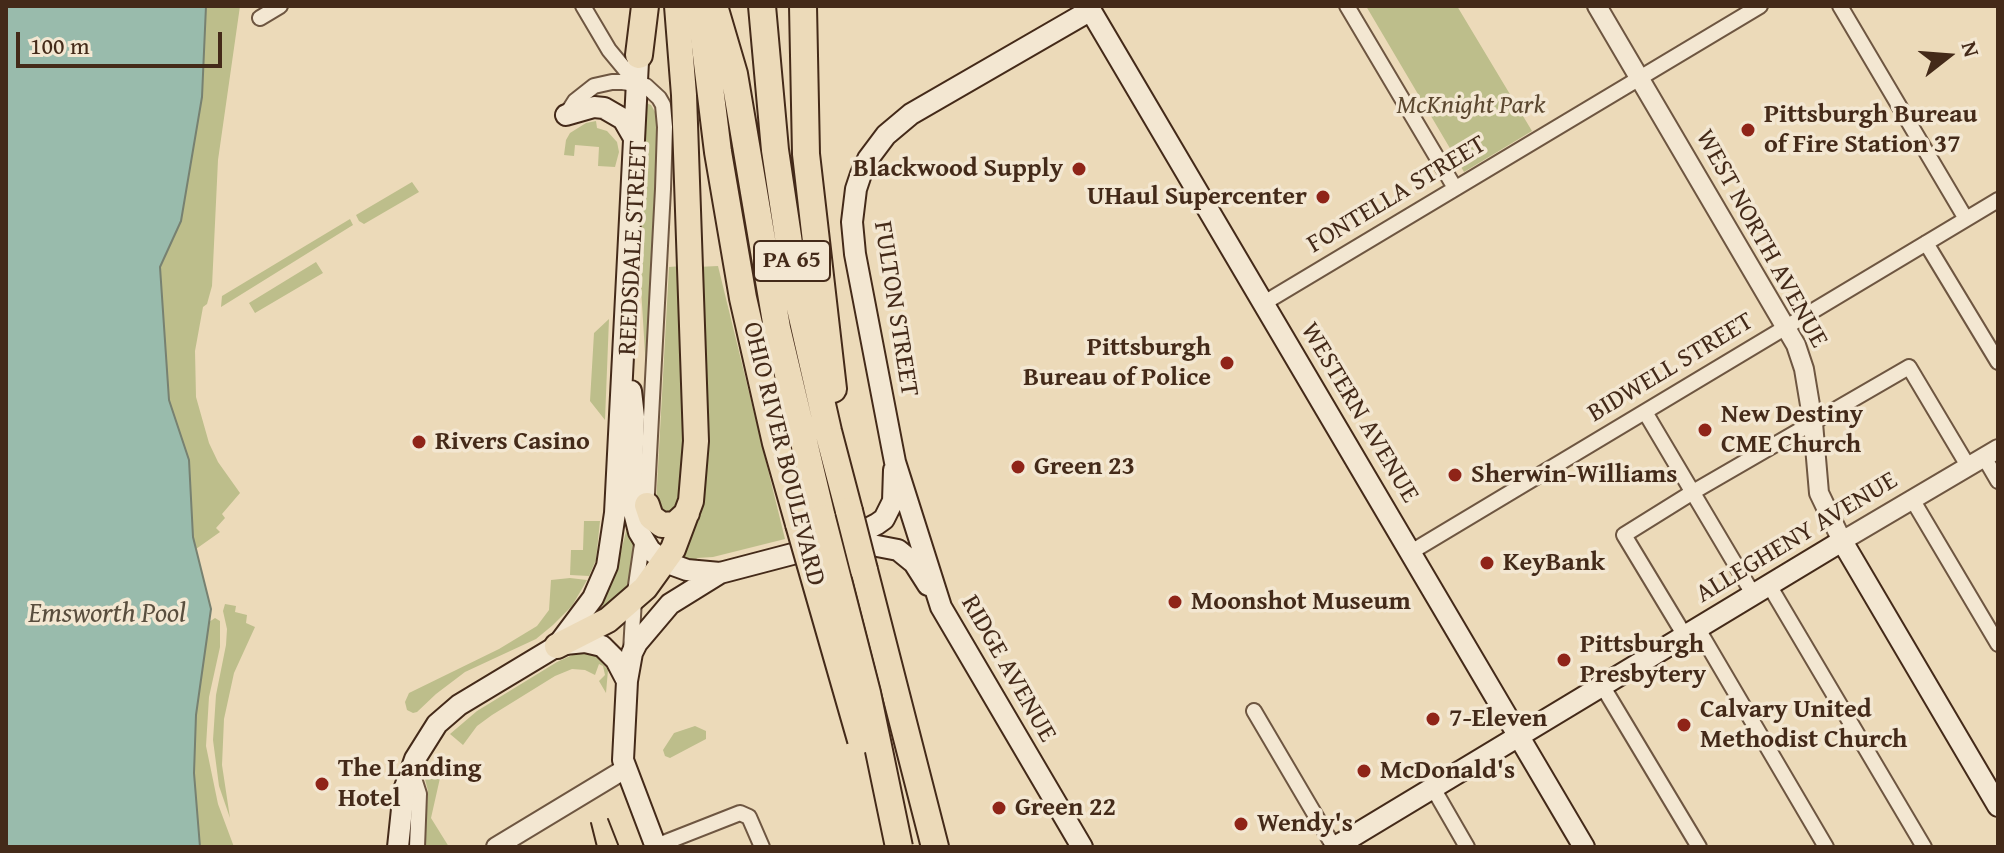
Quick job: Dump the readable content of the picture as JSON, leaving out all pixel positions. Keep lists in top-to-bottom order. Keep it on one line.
{"streets":{"highway":["PA 65","OHIO RIVER BOULEVARD"],"main road":["WEST NORTH AVENUE","REEDSDALE STREET","FULTON STREET","WESTERN AVENUE","ALLEGHENY AVENUE","RIDGE AVENUE"],"street":["FONTELLA STREET","BIDWELL STREET"]},"crossings":[["FONTELLA STREET","WEST NORTH AVENUE"],["FONTELLA STREET","WESTERN AVENUE"],["WEST NORTH AVENUE","BIDWELL STREET"],["WEST NORTH AVENUE","ALLEGHENY AVENUE"],["FULTON STREET","WESTERN AVENUE"],["FULTON STREET","RIDGE AVENUE"],["BIDWELL STREET","WESTERN AVENUE"],["WESTERN AVENUE","ALLEGHENY AVENUE"]],"water":["Emsworth Pool"],"parks":["McKnight Park"],"places":["Pittsburgh Bureau of Fire Station 37","Blackwood Supply","UHaul Supercenter","Pittsburgh Bureau of Police","New Destiny CME Church","Rivers Casino","Green 23","Sherwin-Williams","KeyBank","Moonshot Museum","Pittsburgh Presbytery","7-Eleven","Calvary United Methodist Church","McDonald's","The Landing Hotel","Green 22","Wendy's"],"scale_bar":"100 m","north":"right"}
